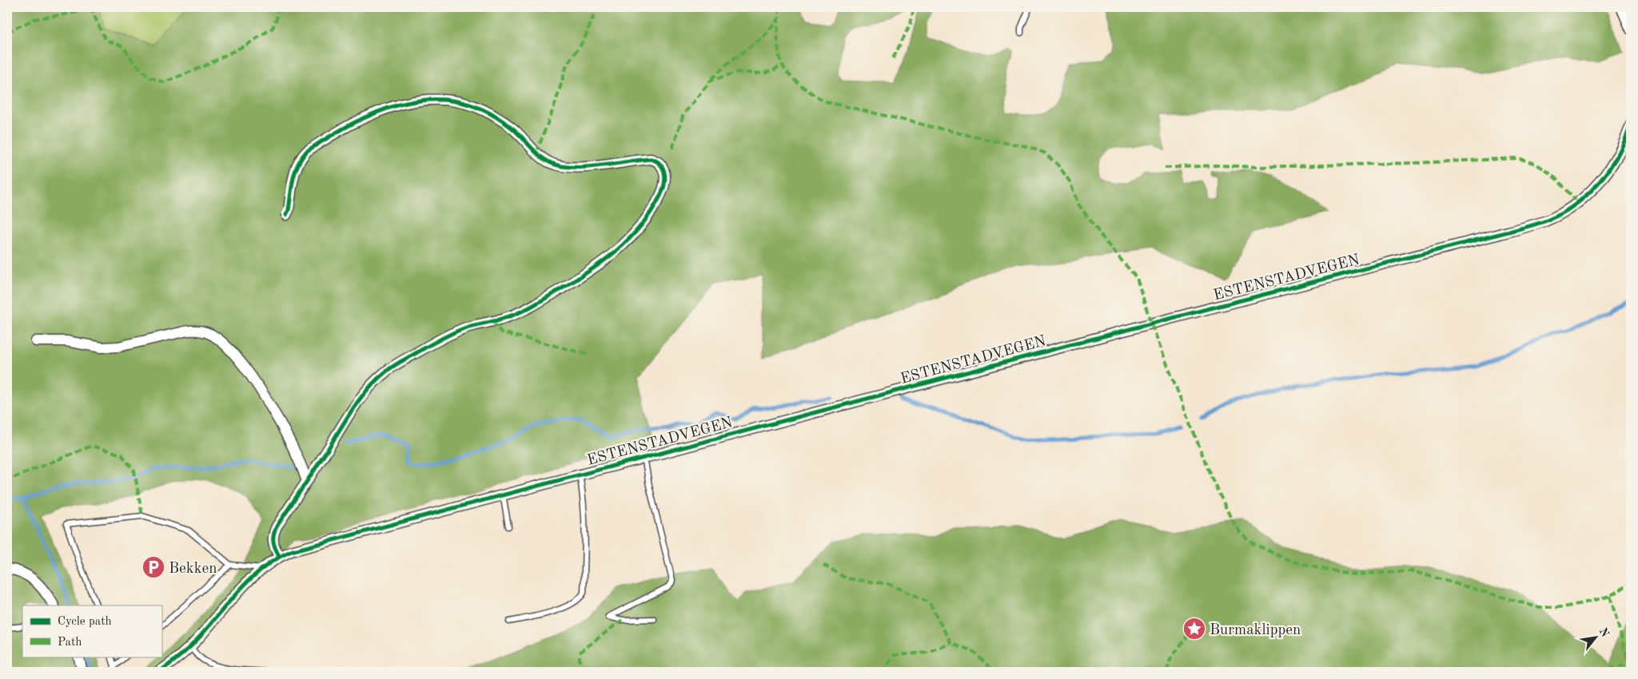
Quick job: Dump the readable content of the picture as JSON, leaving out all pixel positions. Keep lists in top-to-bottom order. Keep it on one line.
{"streets":{"street":["ESTENSTADVEGEN"]},"places":{"parking":["Bekken"],"place":["Burmaklippen"]},"legend":["Cycle path","Path"],"north":"top right"}
